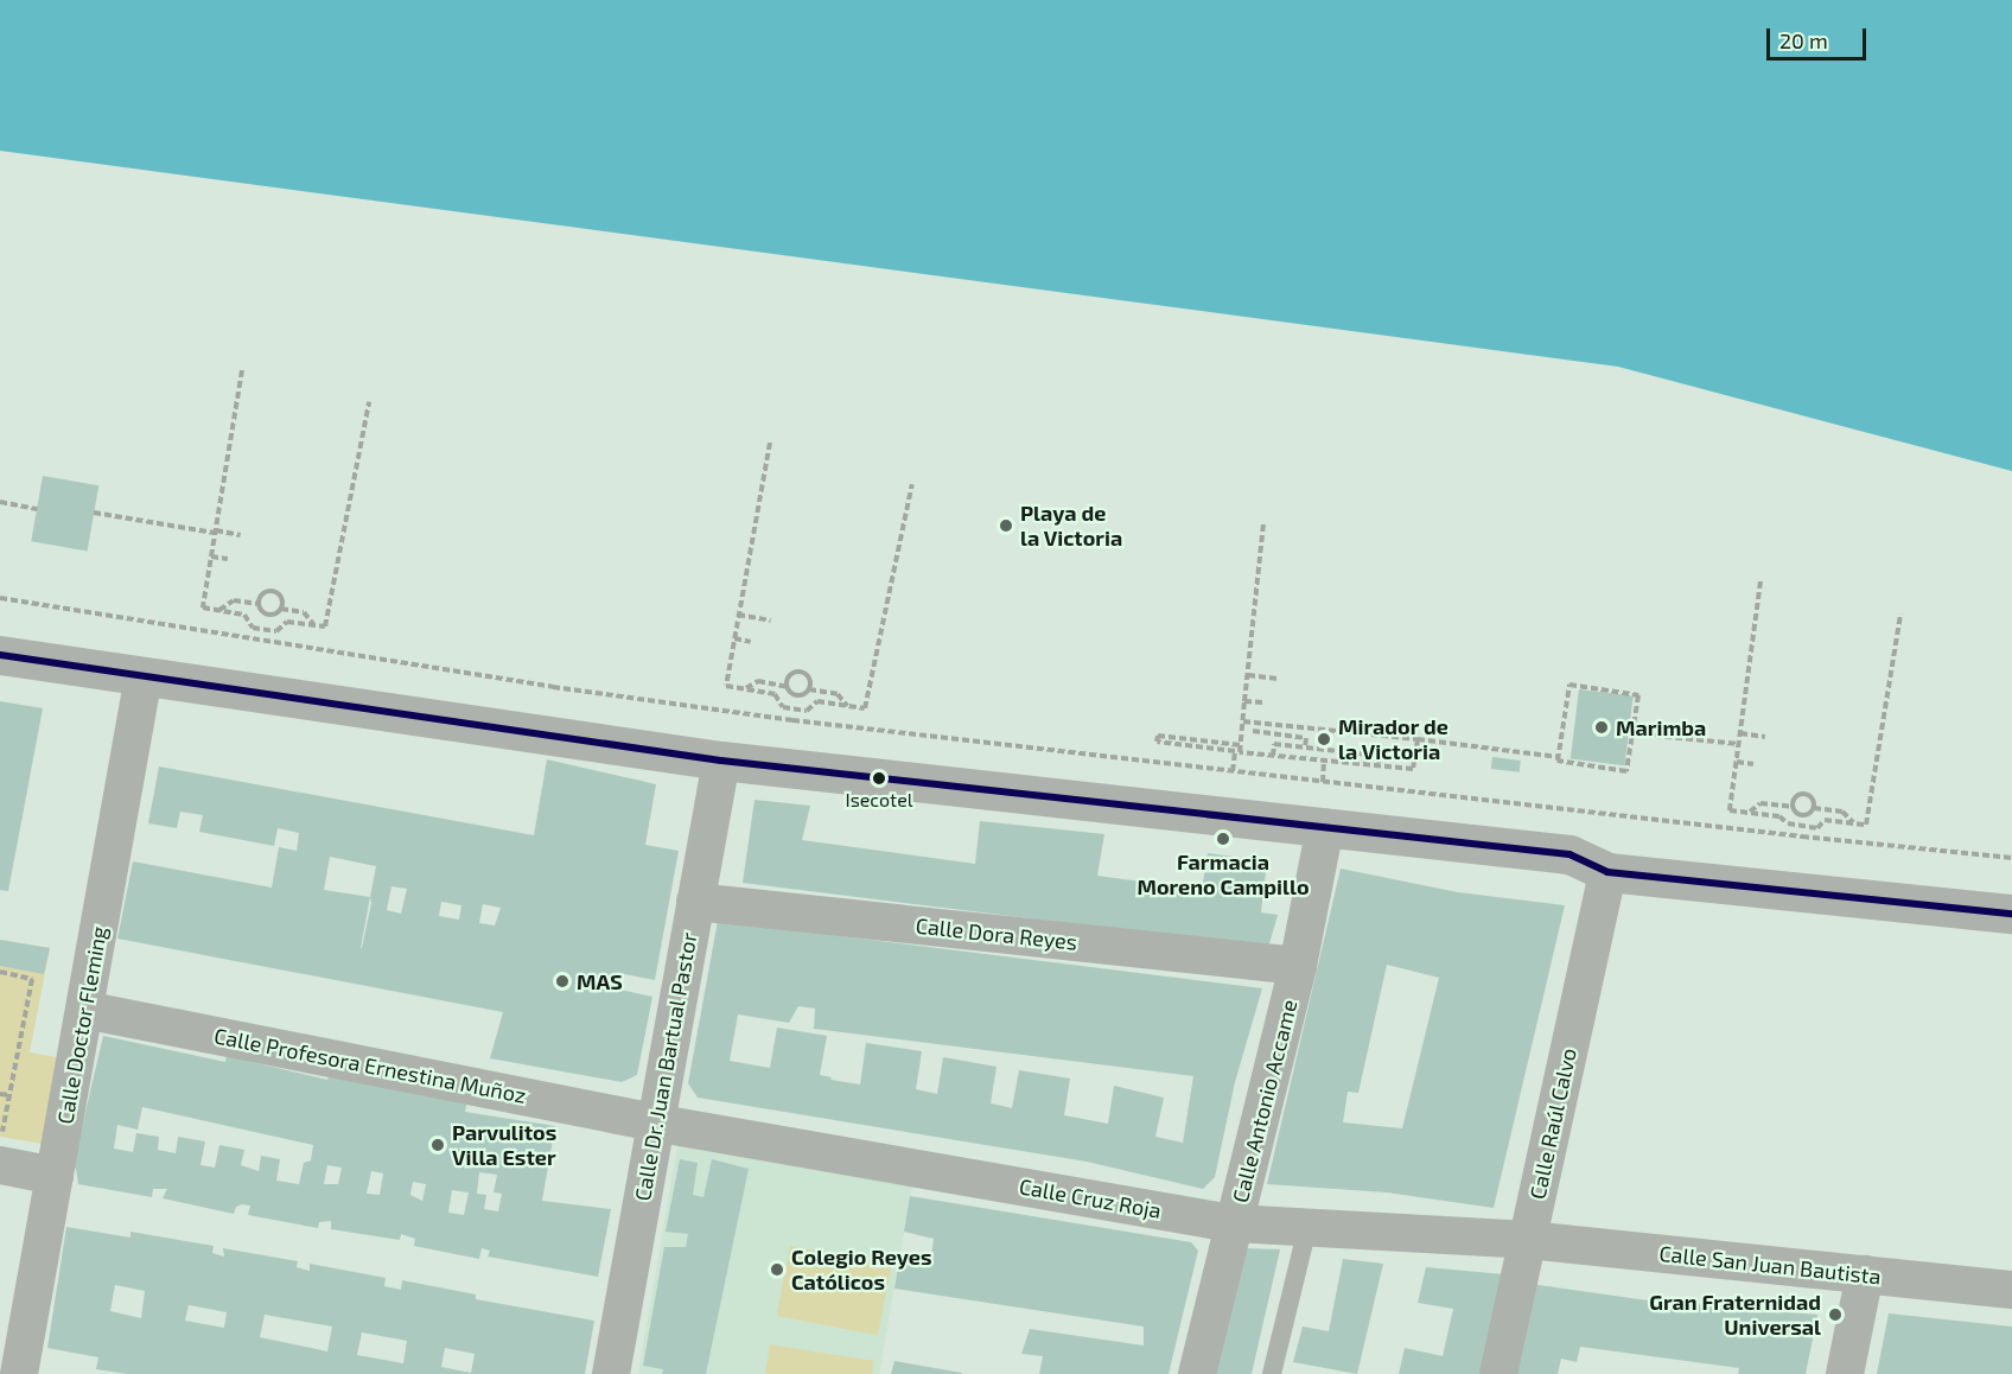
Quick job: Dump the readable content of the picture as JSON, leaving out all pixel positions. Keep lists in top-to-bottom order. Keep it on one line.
{"streets":{"street":["Calle Dora Reyes","Calle Doctor Fleming","Calle Profesora Ernestina Muñoz","Calle Dr. Juan Bartual Pastor","Calle Antonio Accame","Calle Raúl Calvo","Calle Cruz Roja","Calle San Juan Bautista"]},"crossings":[["Calle Dora Reyes","Calle Dr. Juan Bartual Pastor"],["Calle Dora Reyes","Calle Antonio Accame"],["Calle Doctor Fleming","Calle Profesora Ernestina Muñoz"],["Calle Profesora Ernestina Muñoz","Calle Dr. Juan Bartual Pastor"],["Calle Profesora Ernestina Muñoz","Calle Cruz Roja"],["Calle Dr. Juan Bartual Pastor","Calle Cruz Roja"],["Calle Antonio Accame","Calle Cruz Roja"],["Calle Raúl Calvo","Calle Cruz Roja"],["Calle Raúl Calvo","Calle San Juan Bautista"],["Calle Cruz Roja","Calle San Juan Bautista"]],"places":["Playa de la Victoria","Marimba","Mirador de la Victoria","Isecotel","Farmacia Moreno Campillo","MAS","Parvulitos Villa Ester","Colegio Reyes Católicos","Gran Fraternidad Universal"],"scale_bar":"20 m"}
